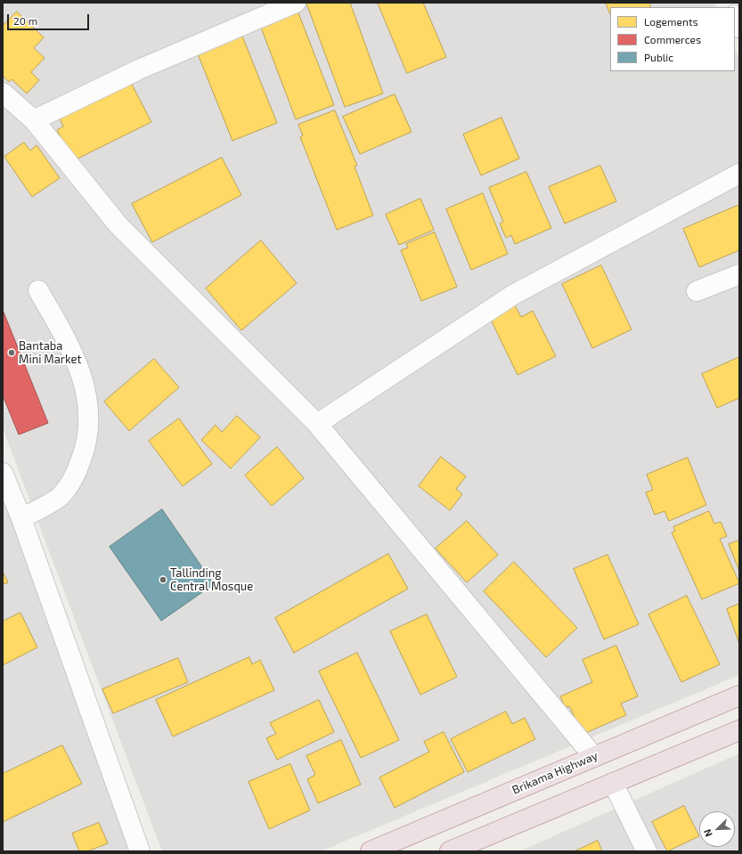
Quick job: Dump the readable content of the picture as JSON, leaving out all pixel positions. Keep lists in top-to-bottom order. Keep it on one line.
{"streets":{"highway":["Brikama Highway"]},"places":["Bantaba Mini Market","Tallinding Central Mosque"],"legend":["Logements","Commerces","Public"],"scale_bar":"20 m","north":"bottom left"}
